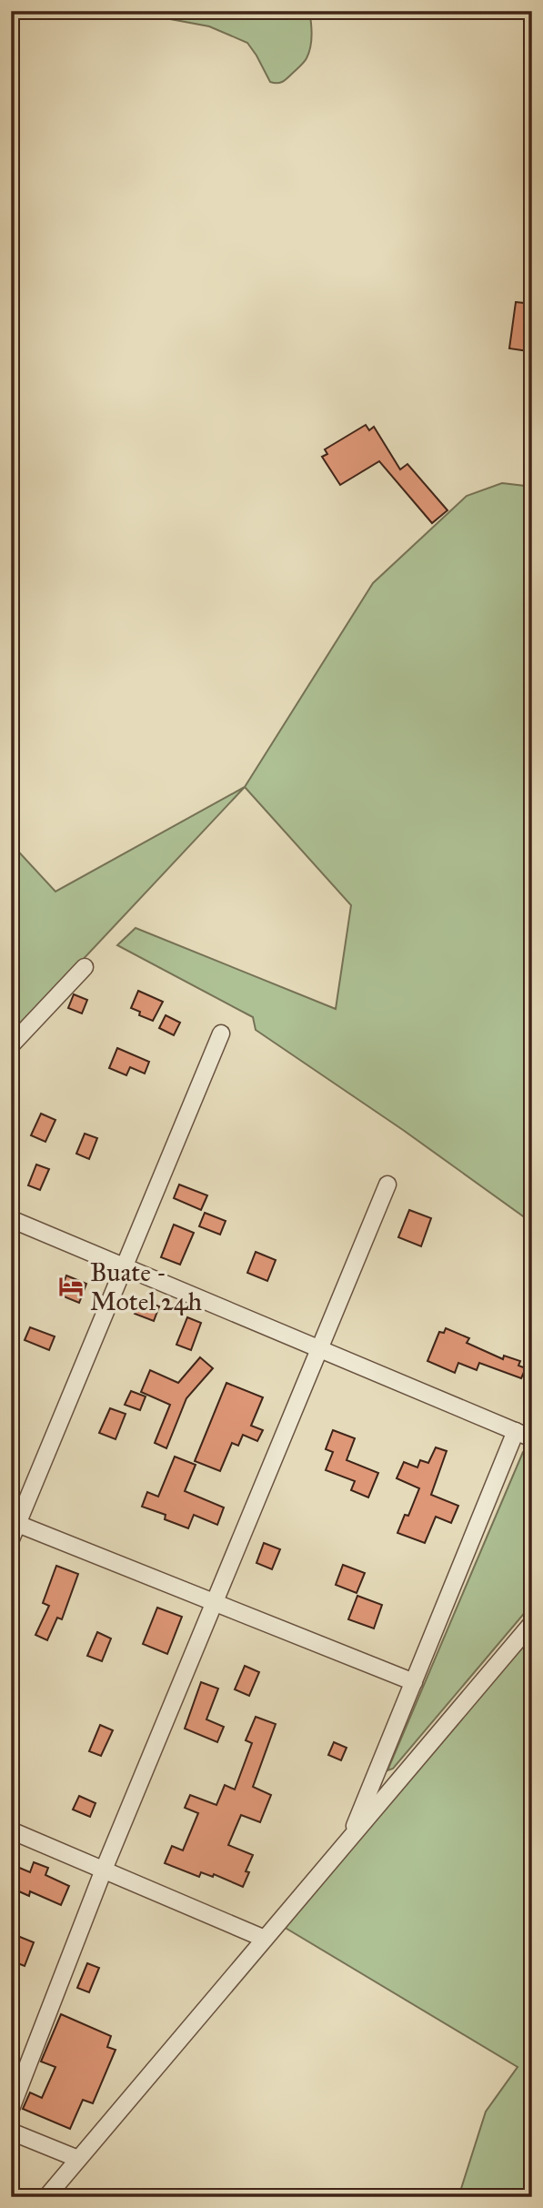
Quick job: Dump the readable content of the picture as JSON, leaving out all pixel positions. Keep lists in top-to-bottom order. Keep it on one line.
{"places":{"hotel":["Buate - Motel 24h"]}}
